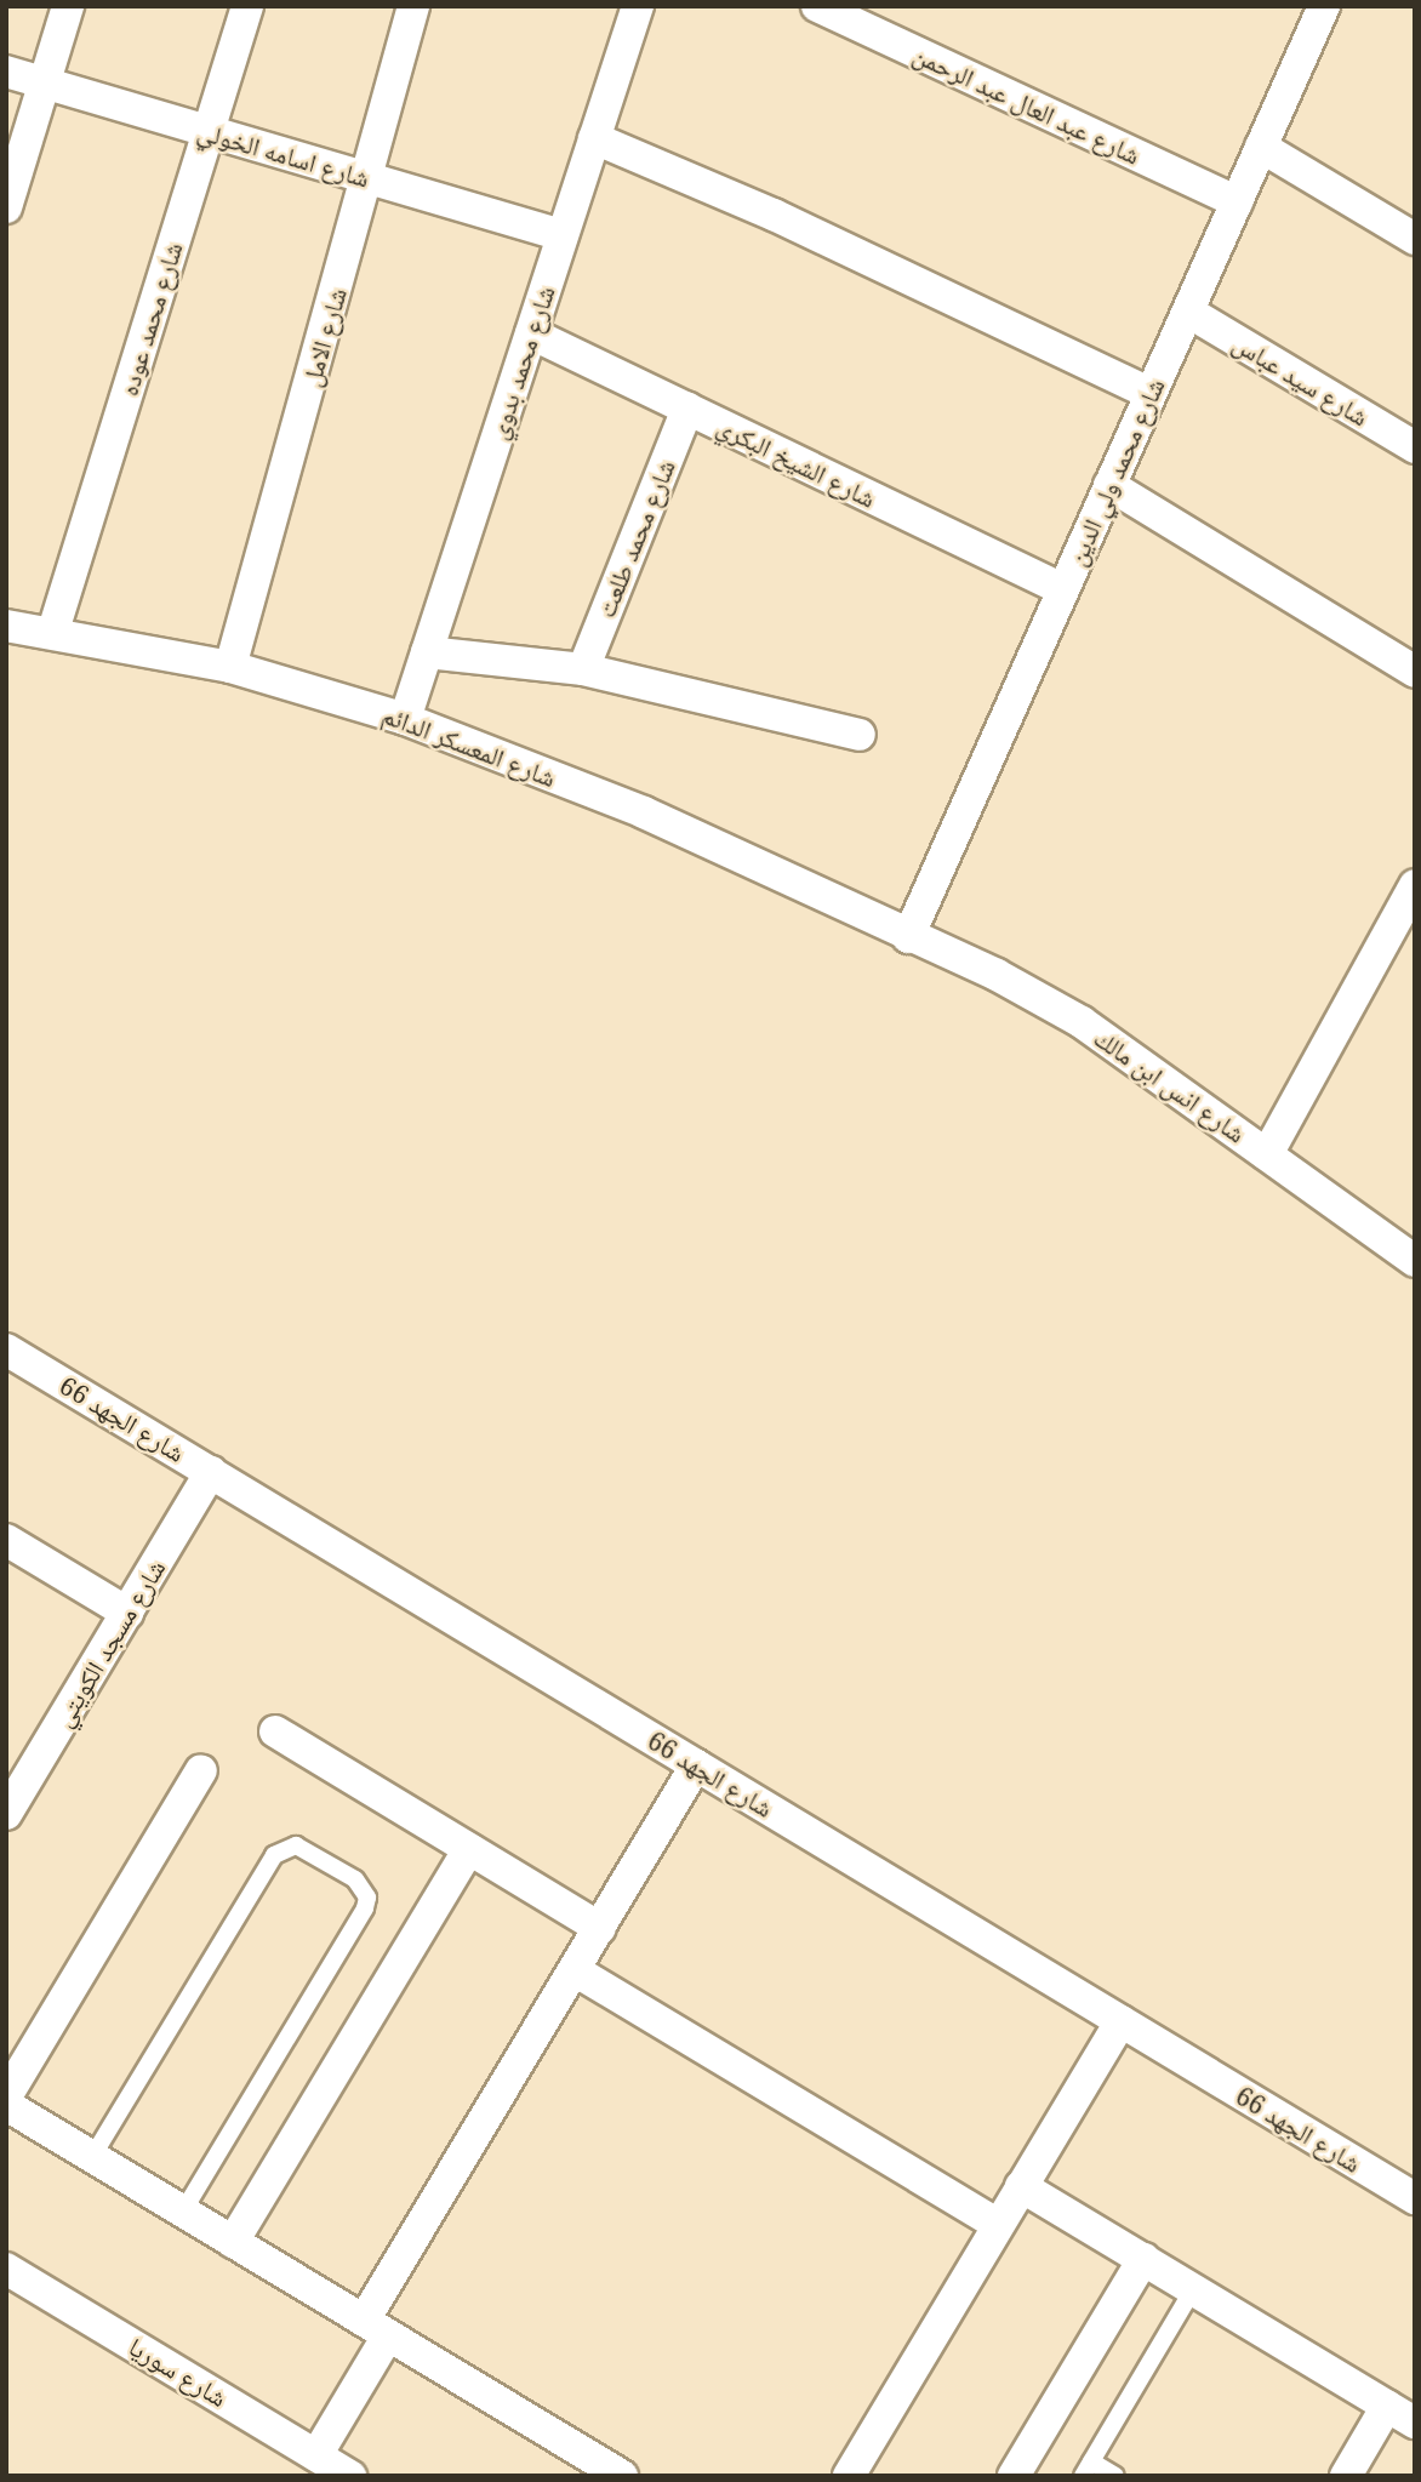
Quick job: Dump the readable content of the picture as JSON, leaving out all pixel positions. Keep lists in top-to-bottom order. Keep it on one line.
{"streets":{"street":["شارع عبد العال عبد الرحمن","شارع اسامه الخولي","شارع محمد عوده","شارع الامل","شارع محمد بدوي","شارع سيد عباس","شارع الشيخ البكري","شارع محمد ولي الدين","شارع محمد طلعت","شارع المعسكر الدائم","شارع انس ابن مالك","شارع الجهد 66","شارع مسجد الكويتي","شارع سوريا"]},"crossings":[["شارع عبد العال عبد الرحمن","شارع محمد ولي الدين"],["شارع اسامه الخولي","شارع محمد عوده"],["شارع اسامه الخولي","شارع الامل"],["شارع اسامه الخولي","شارع محمد بدوي"],["شارع محمد عوده","شارع المعسكر الدائم"],["شارع الامل","شارع المعسكر الدائم"],["شارع محمد بدوي","شارع الشيخ البكري"],["شارع محمد بدوي","شارع المعسكر الدائم"],["شارع سيد عباس","شارع محمد ولي الدين"],["شارع الشيخ البكري","شارع محمد ولي الدين"],["شارع الشيخ البكري","شارع محمد طلعت"],["شارع محمد ولي الدين","شارع المعسكر الدائم"],["شارع محمد ولي الدين","شارع انس ابن مالك"],["شارع المعسكر الدائم","شارع انس ابن مالك"],["شارع الجهد 66","شارع مسجد الكويتي"]]}
